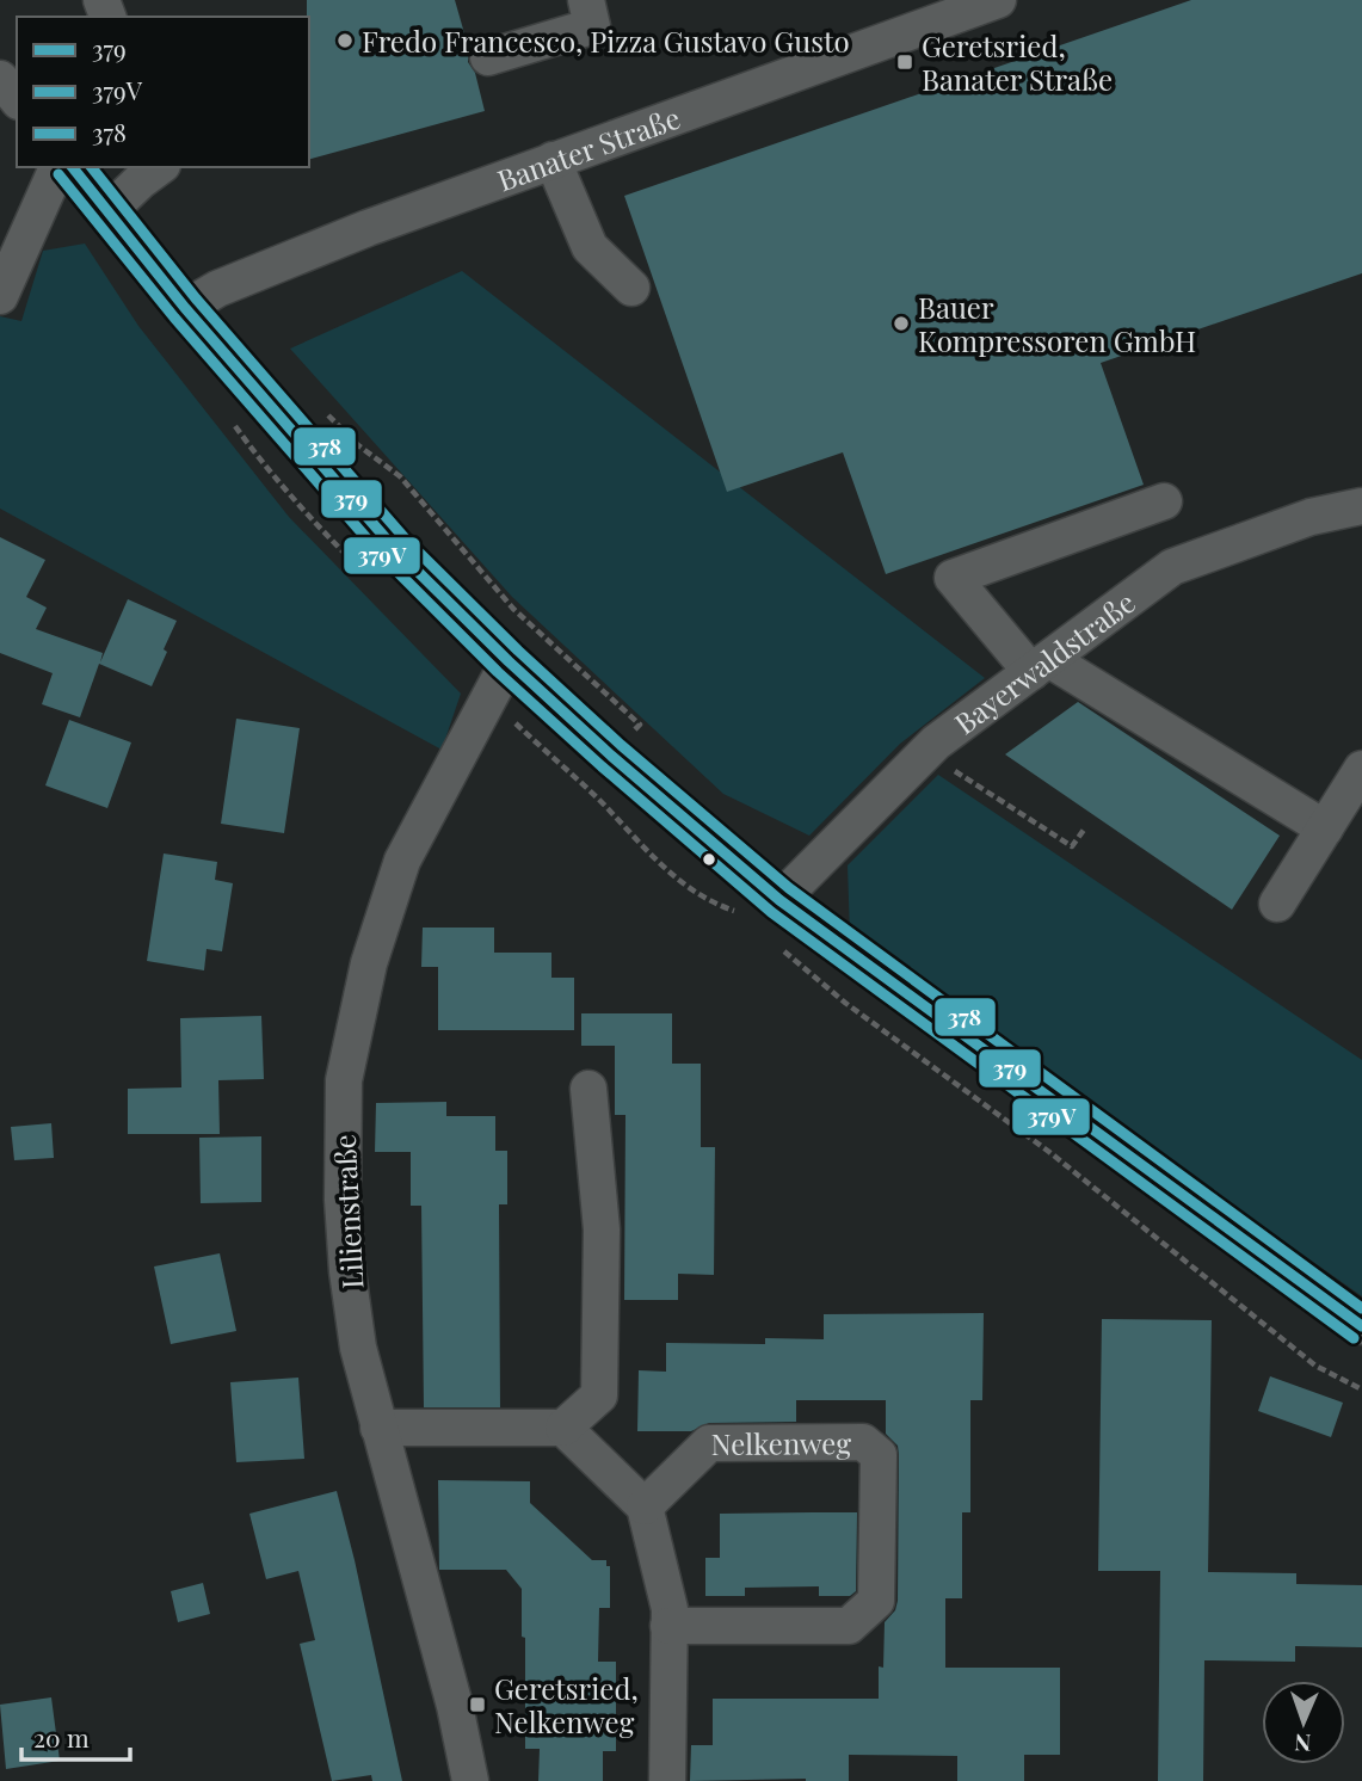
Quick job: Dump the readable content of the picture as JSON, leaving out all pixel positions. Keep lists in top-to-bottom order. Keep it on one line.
{"streets":{"street":["Banater Straße","Bayerwaldstraße","Lilienstraße","Nelkenweg"]},"places":{"other":["Fredo Francesco, Pizza Gustavo Gusto","Bauer Kompressoren GmbH"],"transit":["Geretsried, Banater Straße","Geretsried, Nelkenweg"]},"lines":["transit line 379","transit line 378","transit line 379V"],"legend":["379","379V","378"],"scale_bar":"20 m","north":"bottom"}
